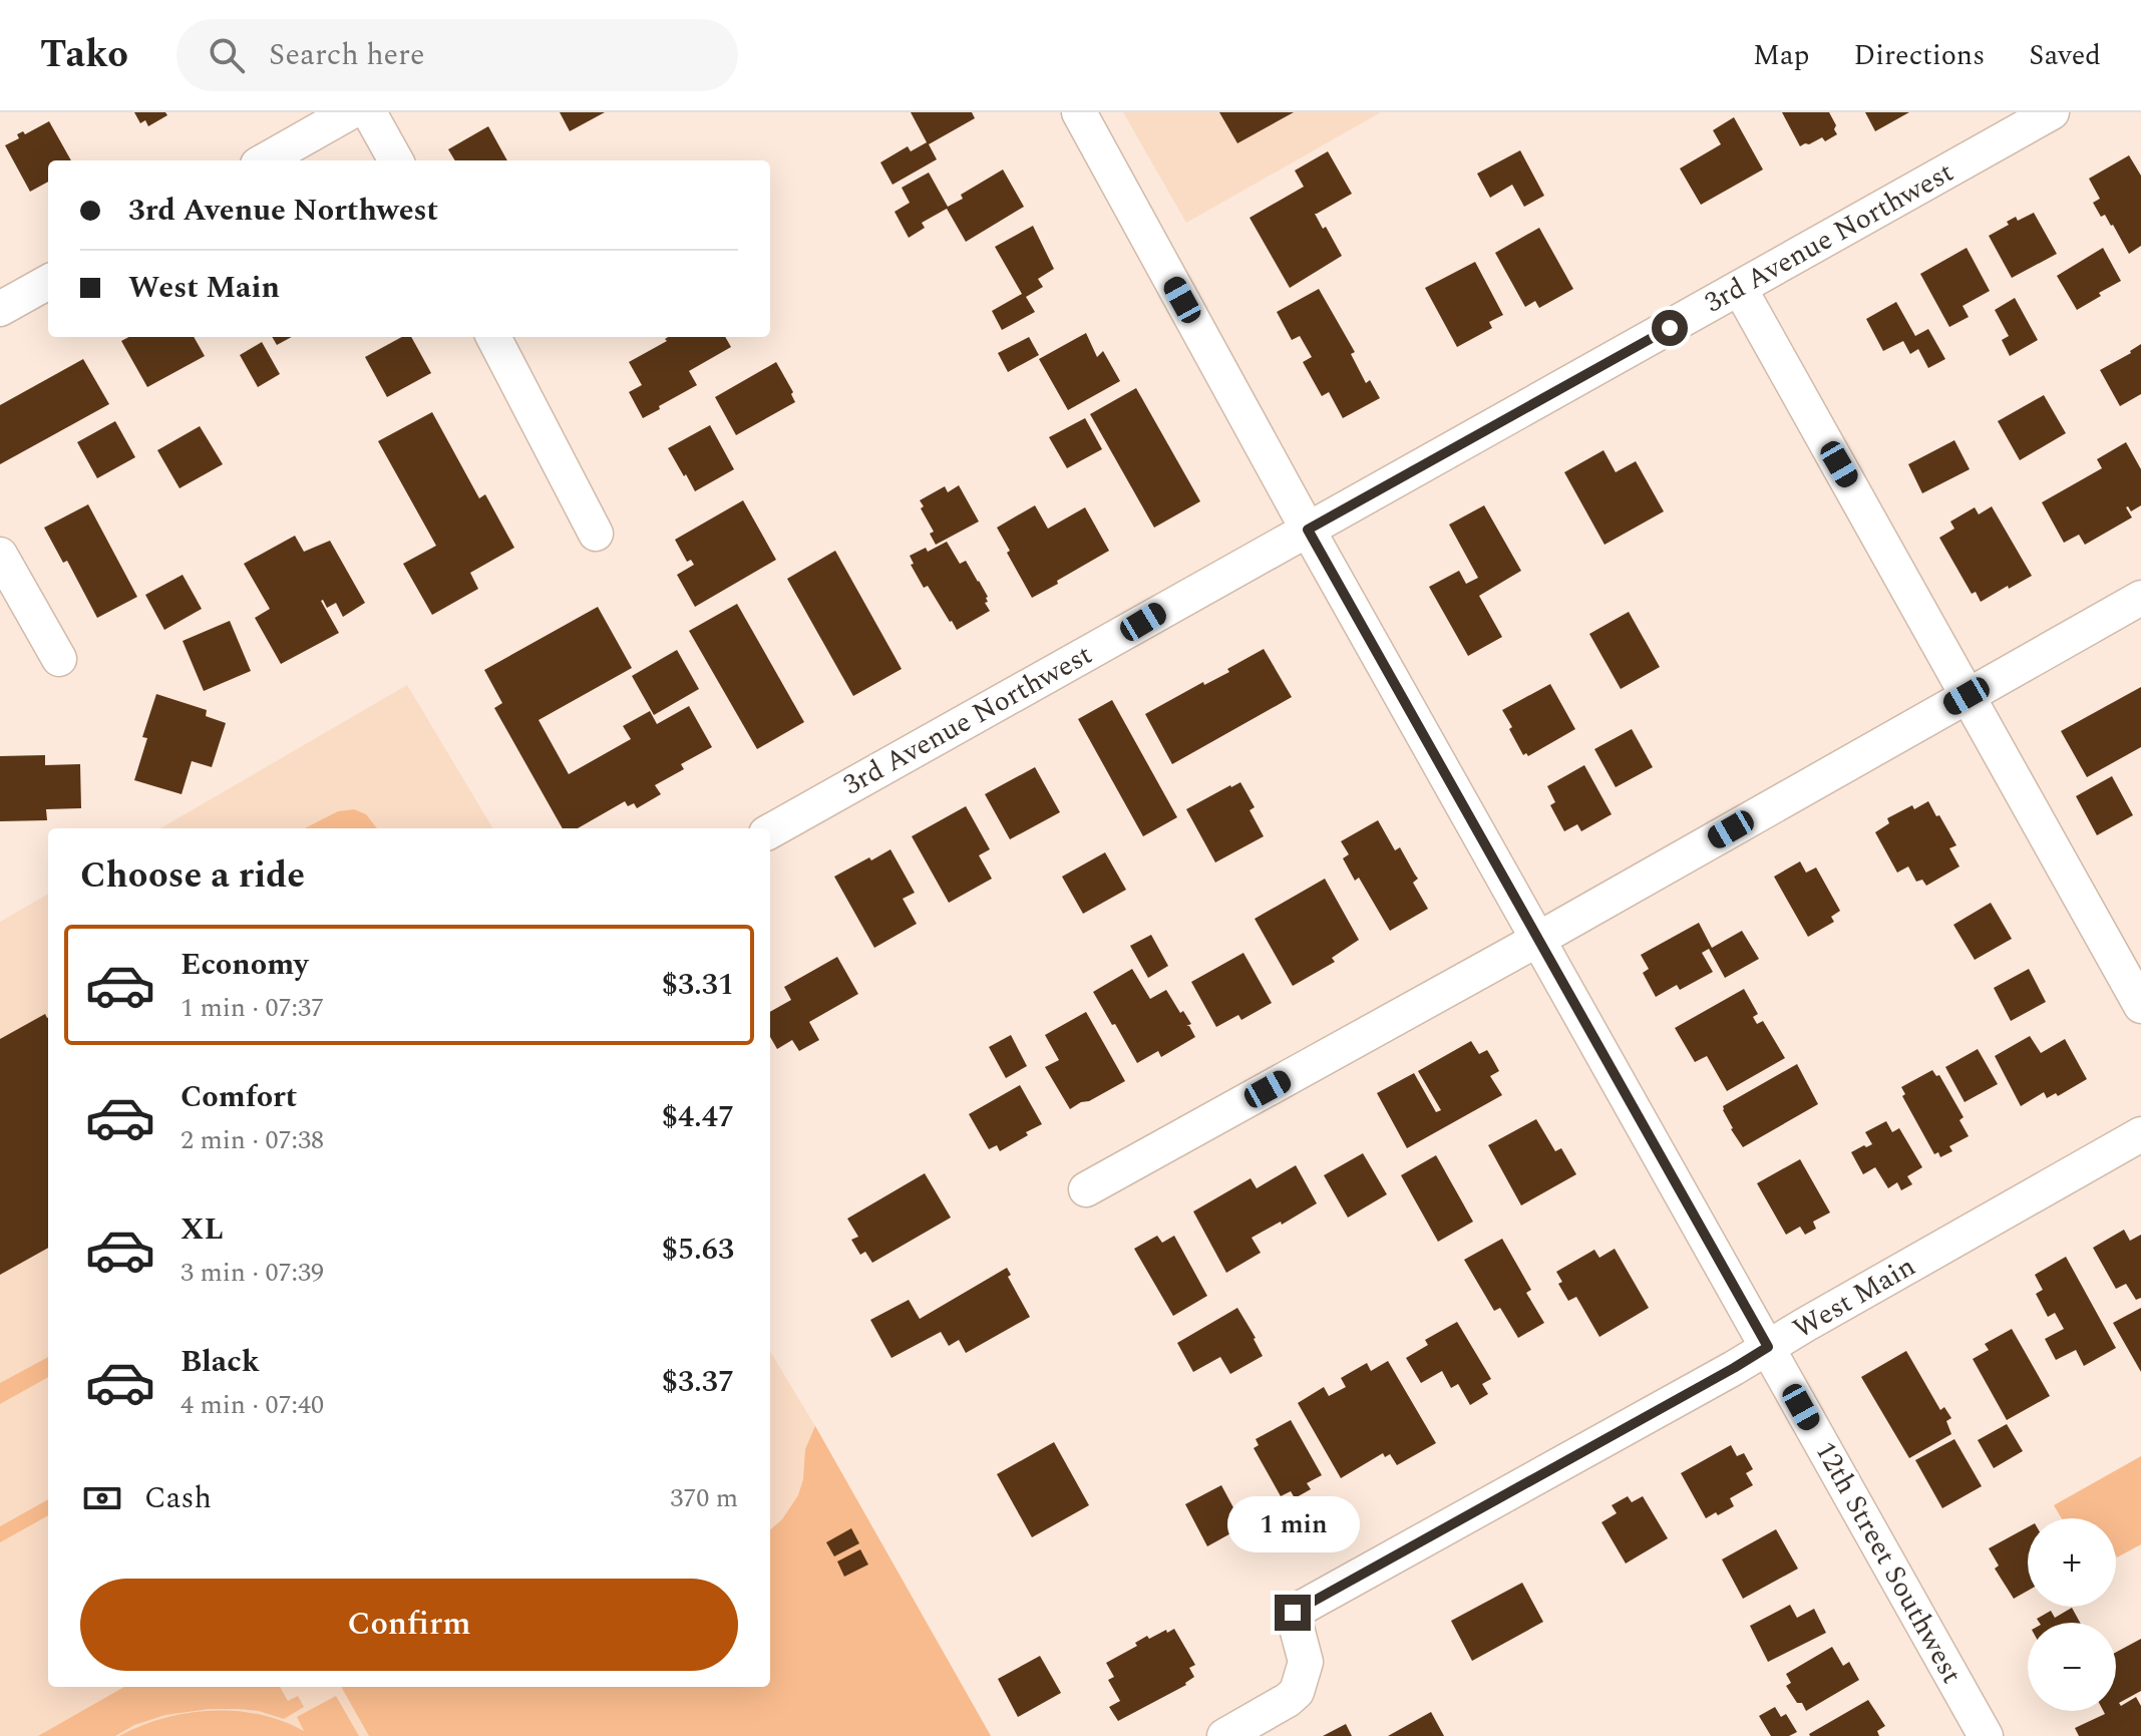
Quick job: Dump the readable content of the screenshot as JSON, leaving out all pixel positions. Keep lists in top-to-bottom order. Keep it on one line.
{"streets":{"street":["3rd Avenue Northwest","West Main","12th Street Southwest"]},"crossings":[["3rd Avenue Northwest","12th Street Southwest"],["West Main","12th Street Southwest"]],"page":{"header":"Tako","search":"Search here","nav":["Map","Directions","Saved"],"banner":["3rd Avenue Northwest","West Main"],"heading":"Choose a ride","list":[{"name":"Economy","note":"1 min · 07:37","value":"$3.31"},{"name":"Comfort","note":"2 min · 07:38","value":"$4.47"},{"name":"XL","note":"3 min · 07:39","value":"$5.63"},{"name":"Black","note":"4 min · 07:40","value":"$3.37"}],"pay":["Cash","370 m"],"bubble":"1 min","map_buttons":["+","−"],"buttons":"Confirm"}}
